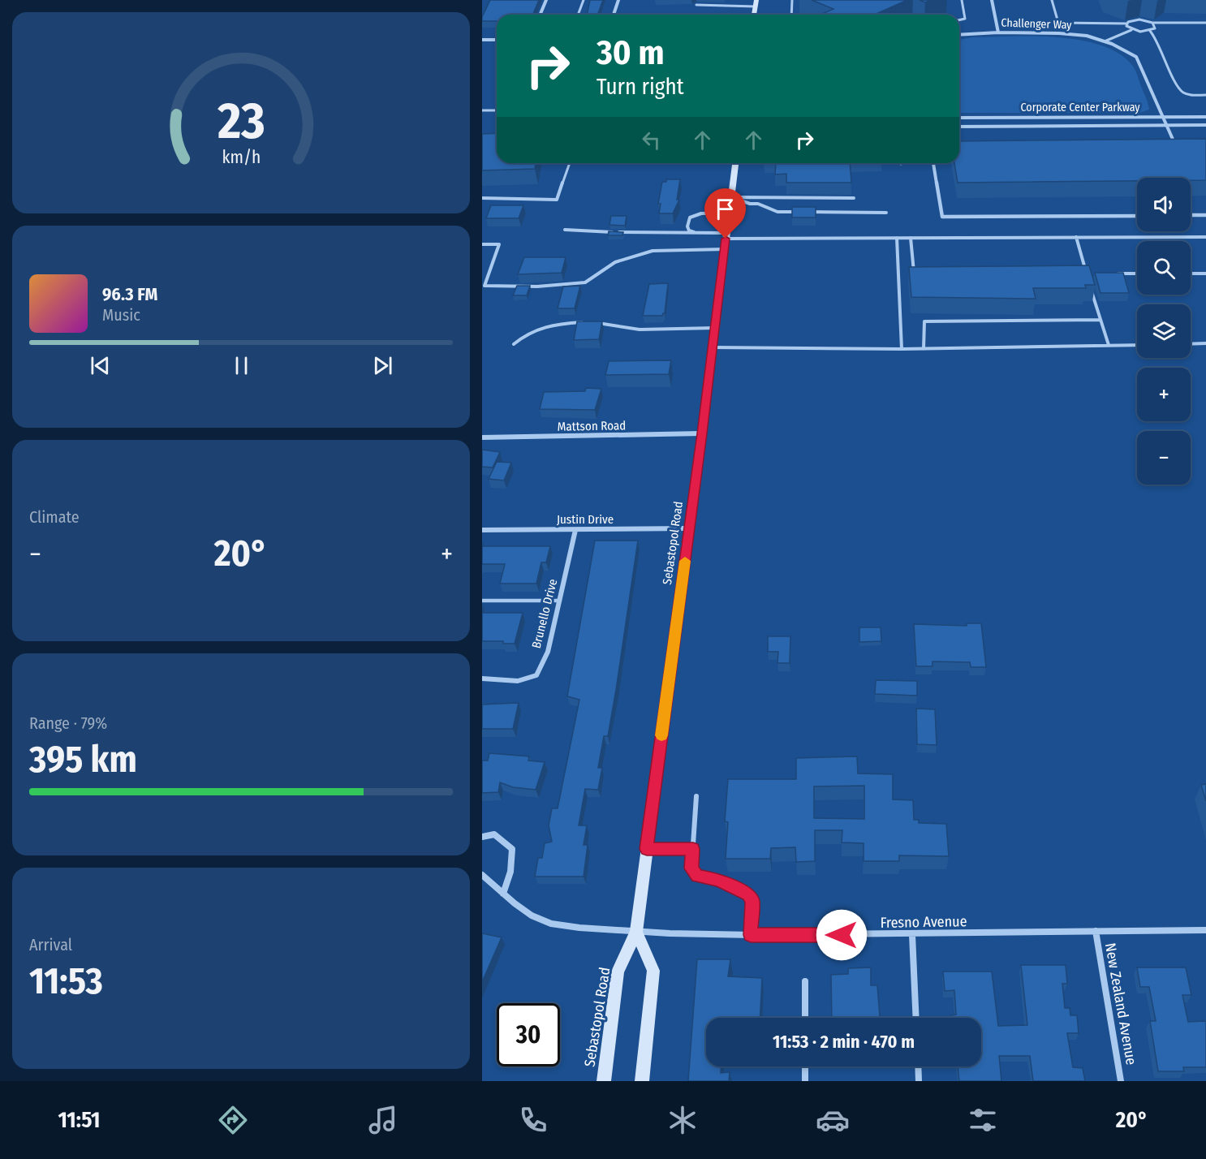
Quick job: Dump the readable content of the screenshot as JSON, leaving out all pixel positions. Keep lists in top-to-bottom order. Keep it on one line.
{"streets":{"main road":["Sebastopol Road"],"street":["Challenger Way","Corporate Center Parkway","Mattson Road","Justin Drive","Brunello Drive","Fresno Avenue","New Zealand Avenue"]},"crossings":[["Challenger Way","Corporate Center Parkway"],["Mattson Road","Sebastopol Road"],["Justin Drive","Sebastopol Road"],["Justin Drive","Brunello Drive"],["Sebastopol Road","Fresno Avenue"],["Fresno Avenue","New Zealand Avenue"]],"page":{"turn":["30 m","Turn right"],"map_buttons":["+","−"],"song":["96.3 FM","Music"],"tile":["Climate",["Range · 79%","395 km"],["Arrival","11:53"]],"heat":["−","20°","+"],"limit":"30","trip":"11:53 · 2 min · 470 m","tabs":["11:51","20°"],"gauge":["23","km/h"]}}
